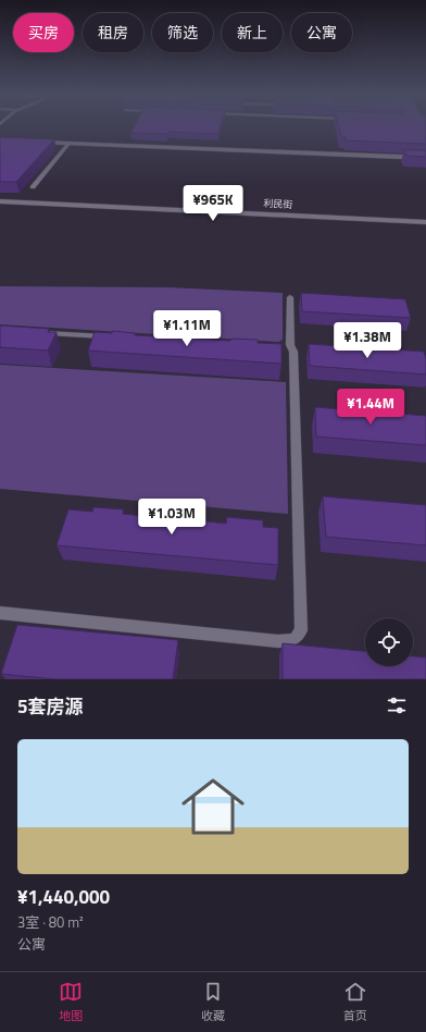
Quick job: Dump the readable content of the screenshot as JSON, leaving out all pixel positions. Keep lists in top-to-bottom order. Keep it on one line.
{"streets":{"street":["利民街"]},"page":{"chip":["买房","租房","筛选","新上","公寓"],"price":["¥965K","¥1.11M","¥1.38M","¥1.44M","¥1.03M"],"heading":"5套房源","list":[{"name":"¥1,440,000","note":"3室 · 80 m² · 公寓"}],"tabs":["地图","收藏","首页"]}}
